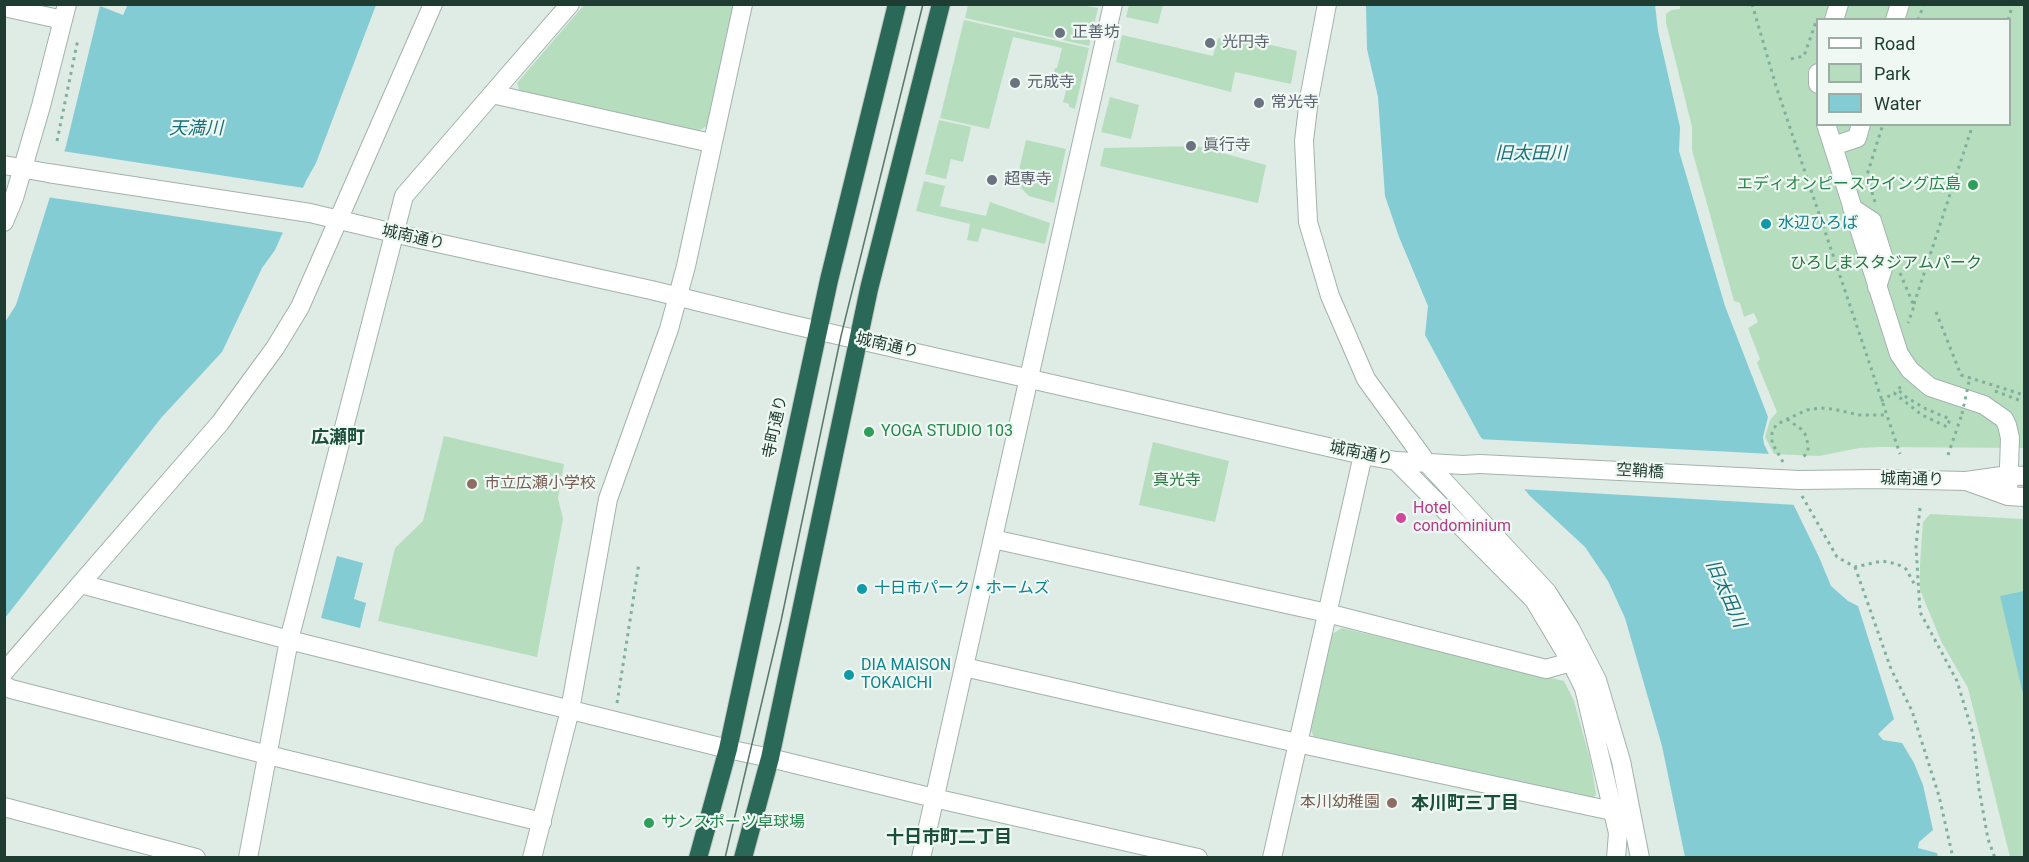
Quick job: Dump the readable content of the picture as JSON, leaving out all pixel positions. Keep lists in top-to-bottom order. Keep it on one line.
{"streets":{"highway":["寺町通り"],"street":["城南通り","空鞘橋"]},"crossings":[["城南通り","寺町通り"],["城南通り","空鞘橋"]],"districts":["広瀬町","本川町三丁目","十日市町二丁目"],"water":["天満川","旧太田川"],"parks":["ひろしまスタジアムパーク","真光寺"],"places":["正善坊","光円寺","元成寺","常光寺","眞行寺","超専寺","エディオンピースウイング広島","水辺ひろば","YOGA STUDIO 103","市立広瀬小学校","Hotel condominium","十日市パーク・ホームズ","DIA MAISON TOKAICHI","本川幼稚園","サンスポーツ卓球場"],"legend":["Road","Park","Water"]}
